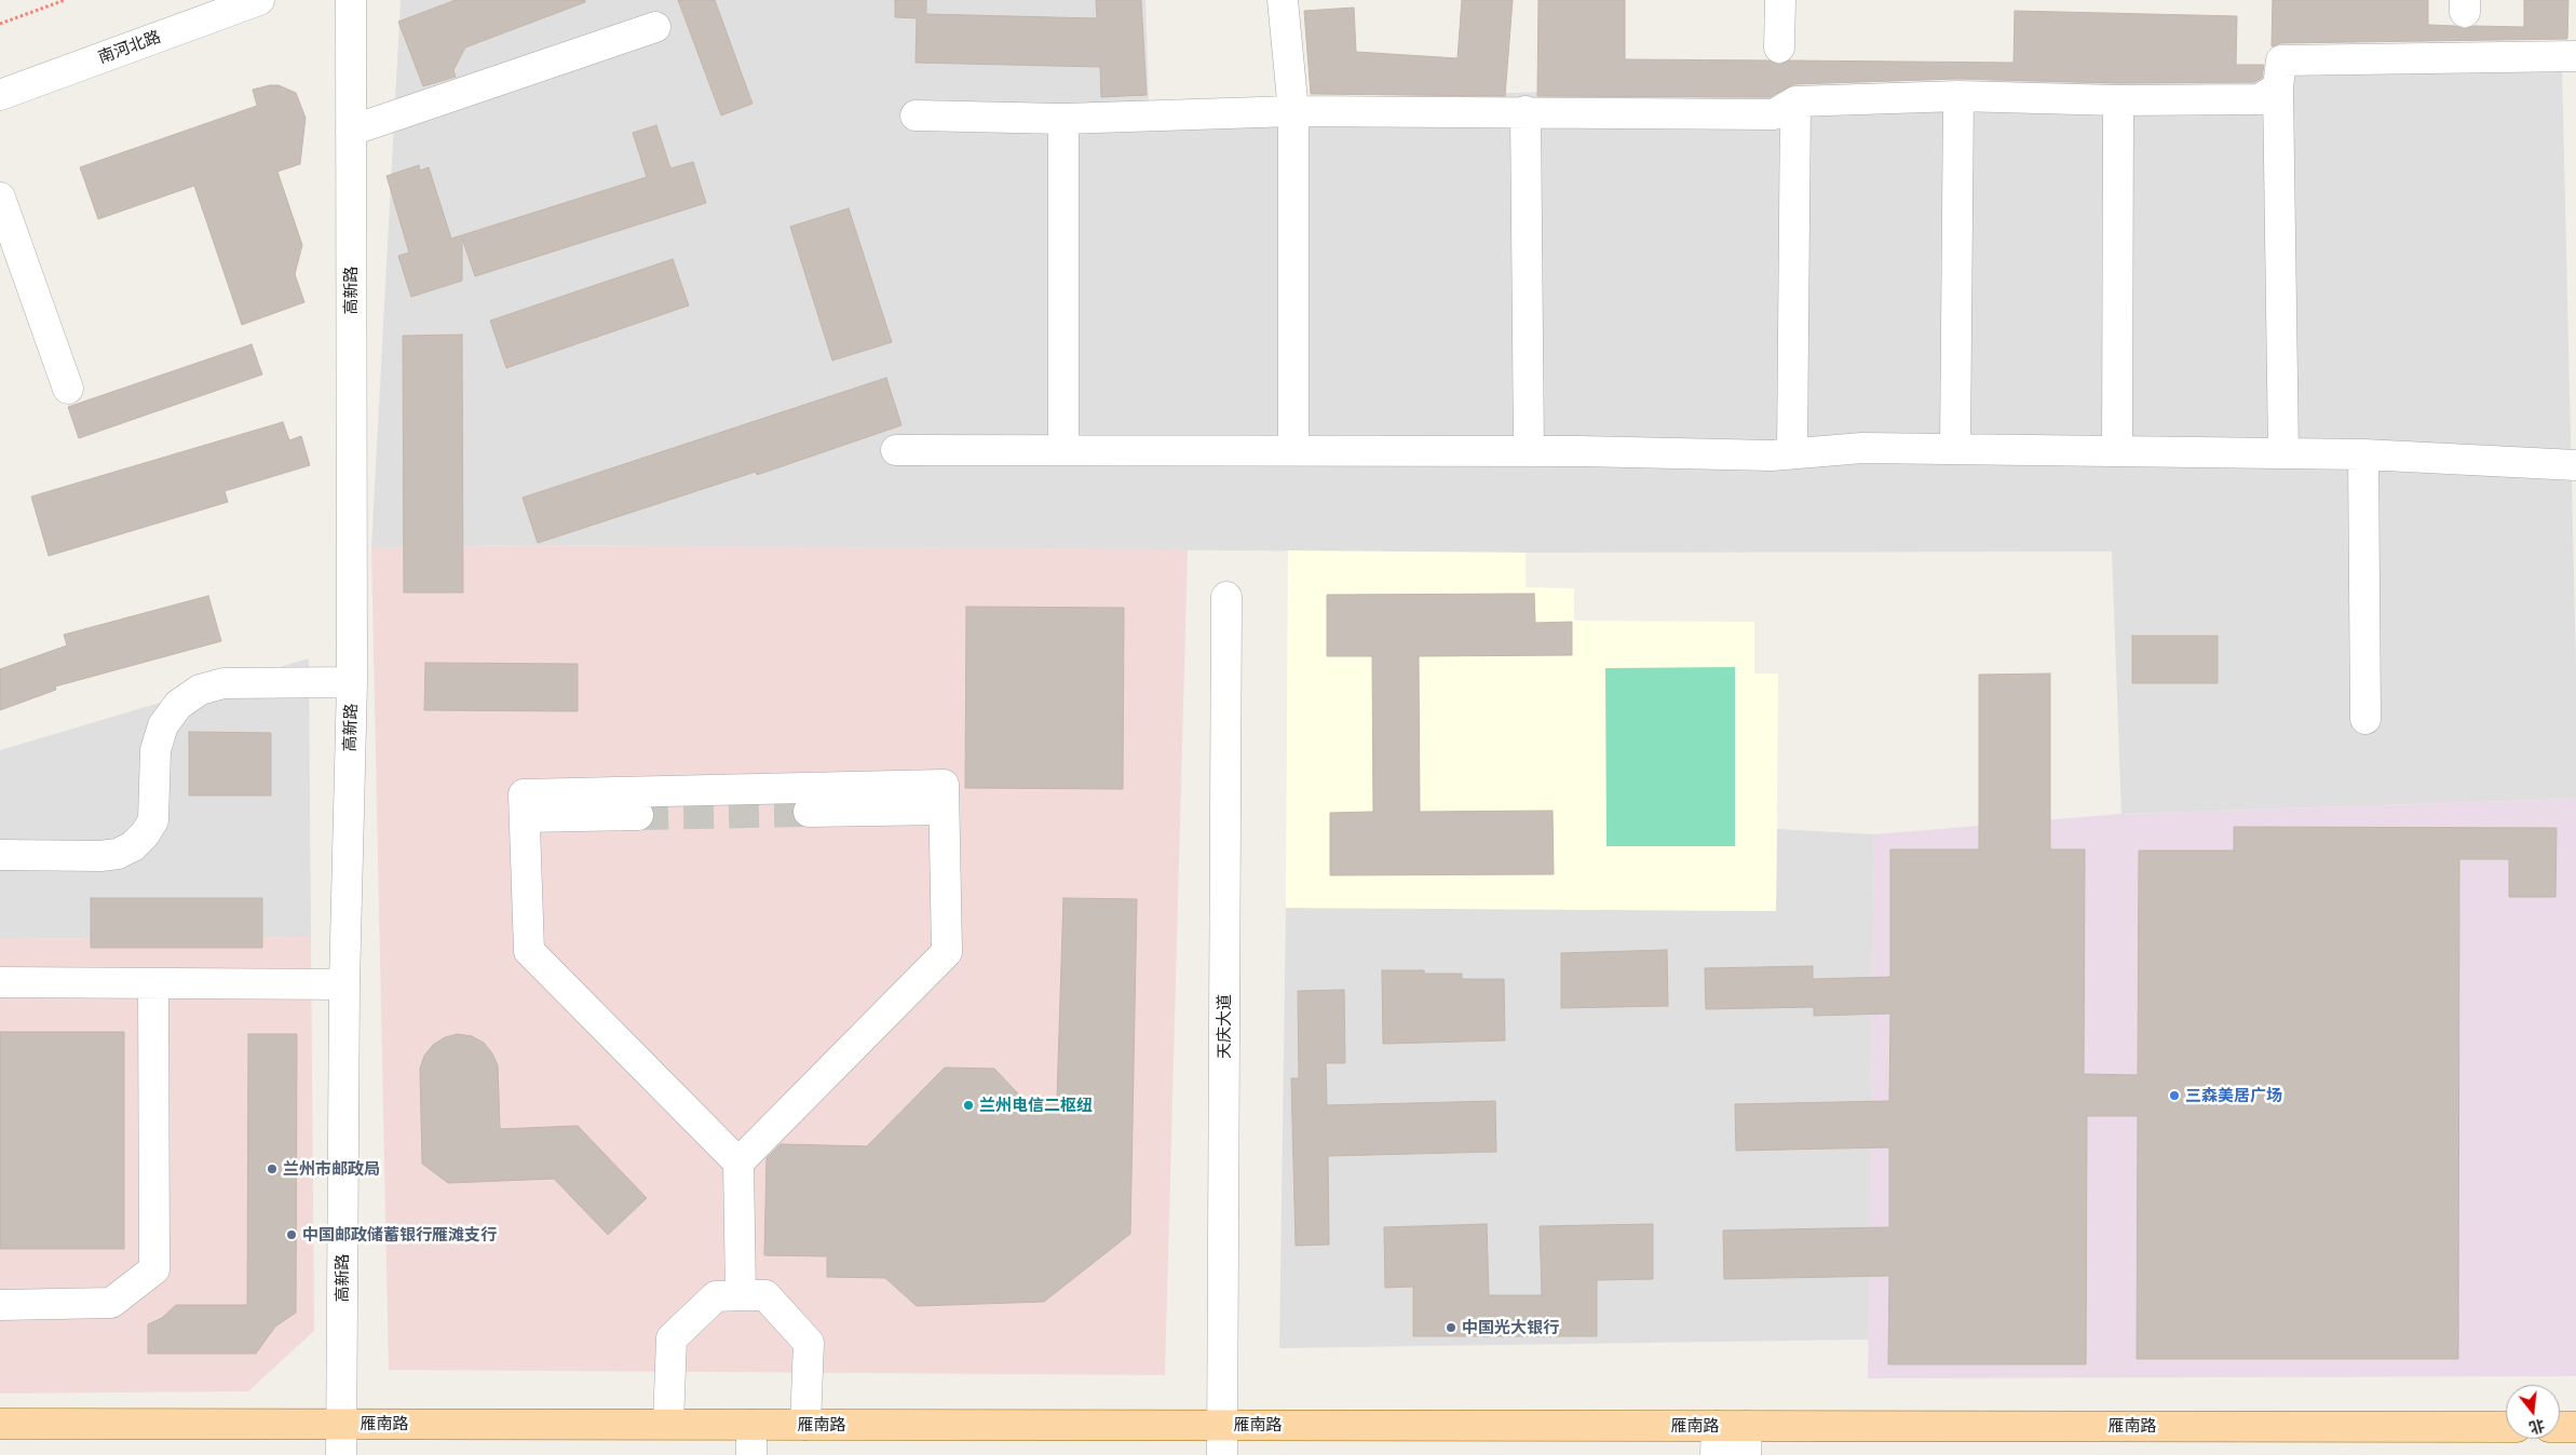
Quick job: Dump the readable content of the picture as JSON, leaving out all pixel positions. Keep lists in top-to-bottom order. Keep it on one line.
{"streets":{"main road":["雁南路"],"street":["南河北路","高新路","天庆大道"]},"crossings":[["高新路","雁南路"],["天庆大道","雁南路"]],"places":["三森美居广场","兰州电信二枢纽","兰州市邮政局","中国邮政储蓄银行雁滩支行","中国光大银行"],"north":"bottom"}
